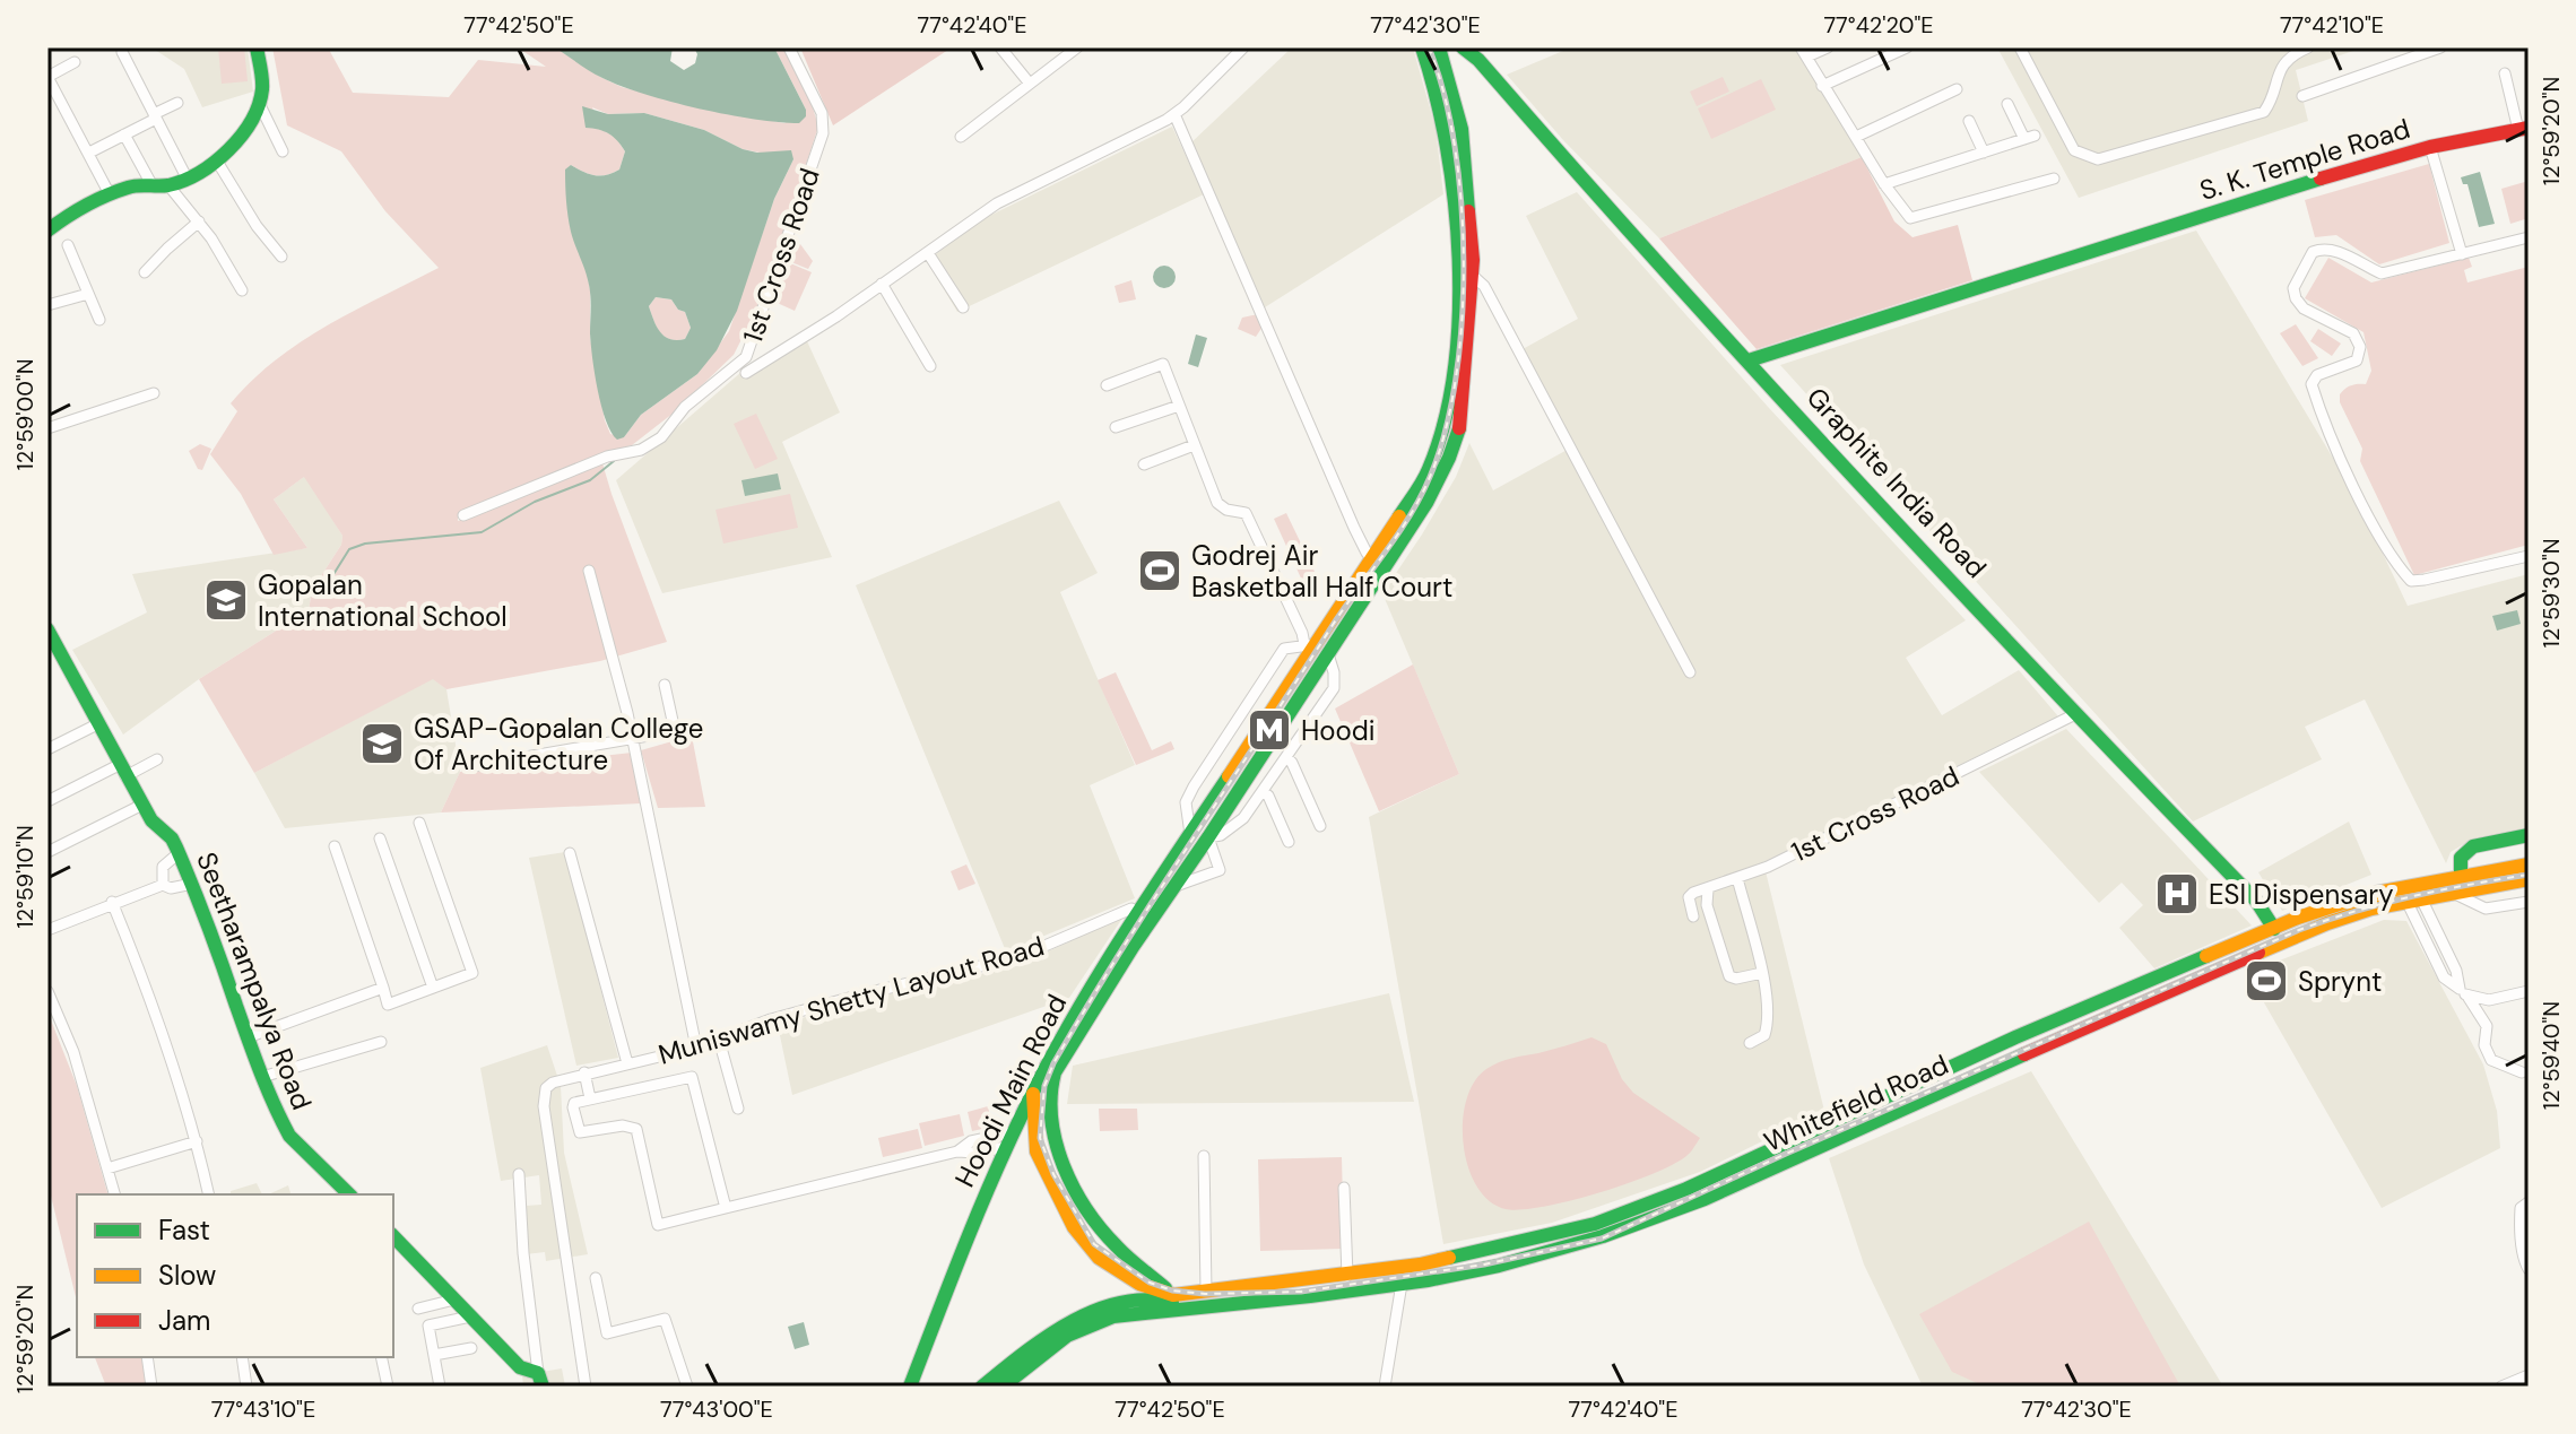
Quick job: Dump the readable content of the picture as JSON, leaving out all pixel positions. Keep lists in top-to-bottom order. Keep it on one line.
{"streets":{"main road":["S. K. Temple Road","Graphite India Road","Seetharampalya Road","Hoodi Main Road","Whitefield Road"],"street":["1st Cross Road","Muniswamy Shetty Layout Road"]},"crossings":[["S. K. Temple Road","Graphite India Road"],["1st Cross Road","Graphite India Road"],["Graphite India Road","Whitefield Road"],["Muniswamy Shetty Layout Road","Hoodi Main Road"],["Hoodi Main Road","Whitefield Road"]],"places":{"sports":["Godrej Air Basketball Half Court","Sprynt"],"school or university":["Gopalan International School","GSAP-Gopalan College Of Architecture"],"metro station":["Hoodi"],"hospital":["ESI Dispensary"]},"legend":["Fast","Slow","Jam"],"coordinates":["77°42'50\"E","77°42'40\"E","77°42'30\"E","77°42'20\"E","77°42'10\"E","12°59'20\"N","12°59'00\"N","12°59'30\"N","12°59'10\"N","12°59'40\"N","77°43'10\"E","77°43'00\"E"]}
